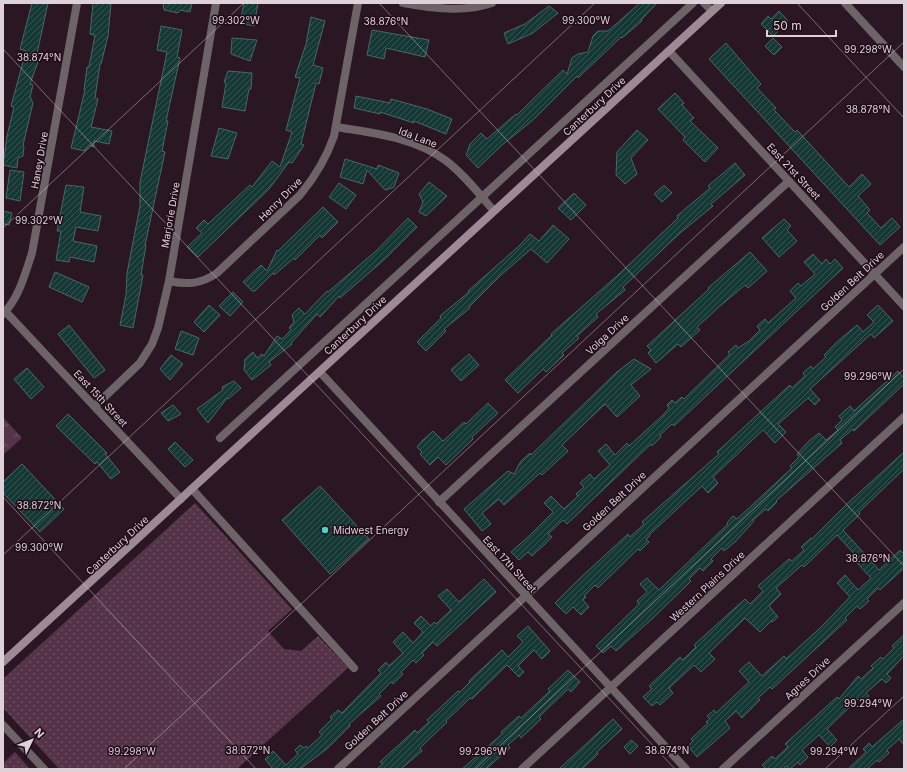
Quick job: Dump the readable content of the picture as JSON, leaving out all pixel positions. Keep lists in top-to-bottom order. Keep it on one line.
{"streets":{"main road":["Canterbury Drive"],"street":["Ida Lane","Haney Drive","East 21st Street","Henry Drive","Marjorie Drive","Golden Belt Drive","Volga Drive","East 15th Street","East 17th Street","Western Plains Drive","Agnes Drive"]},"crossings":[["Canterbury Drive","Ida Lane"],["Canterbury Drive","East 21st Street"],["Canterbury Drive","East 15th Street"],["Canterbury Drive","East 17th Street"],["Ida Lane","Henry Drive"],["Haney Drive","East 15th Street"],["East 21st Street","Golden Belt Drive"],["East 21st Street","Volga Drive"],["Henry Drive","Marjorie Drive"],["Marjorie Drive","East 15th Street"],["Golden Belt Drive","East 17th Street"],["Volga Drive","East 17th Street"],["East 17th Street","Western Plains Drive"]],"places":["Midwest Energy"],"scale_bar":"50 m","north":"top right","coordinates":["99.302°W","99.300°W","38.876°N","99.298°W","38.874°N","38.878°N","99.296°W","38.872°N","99.294°W"]}
